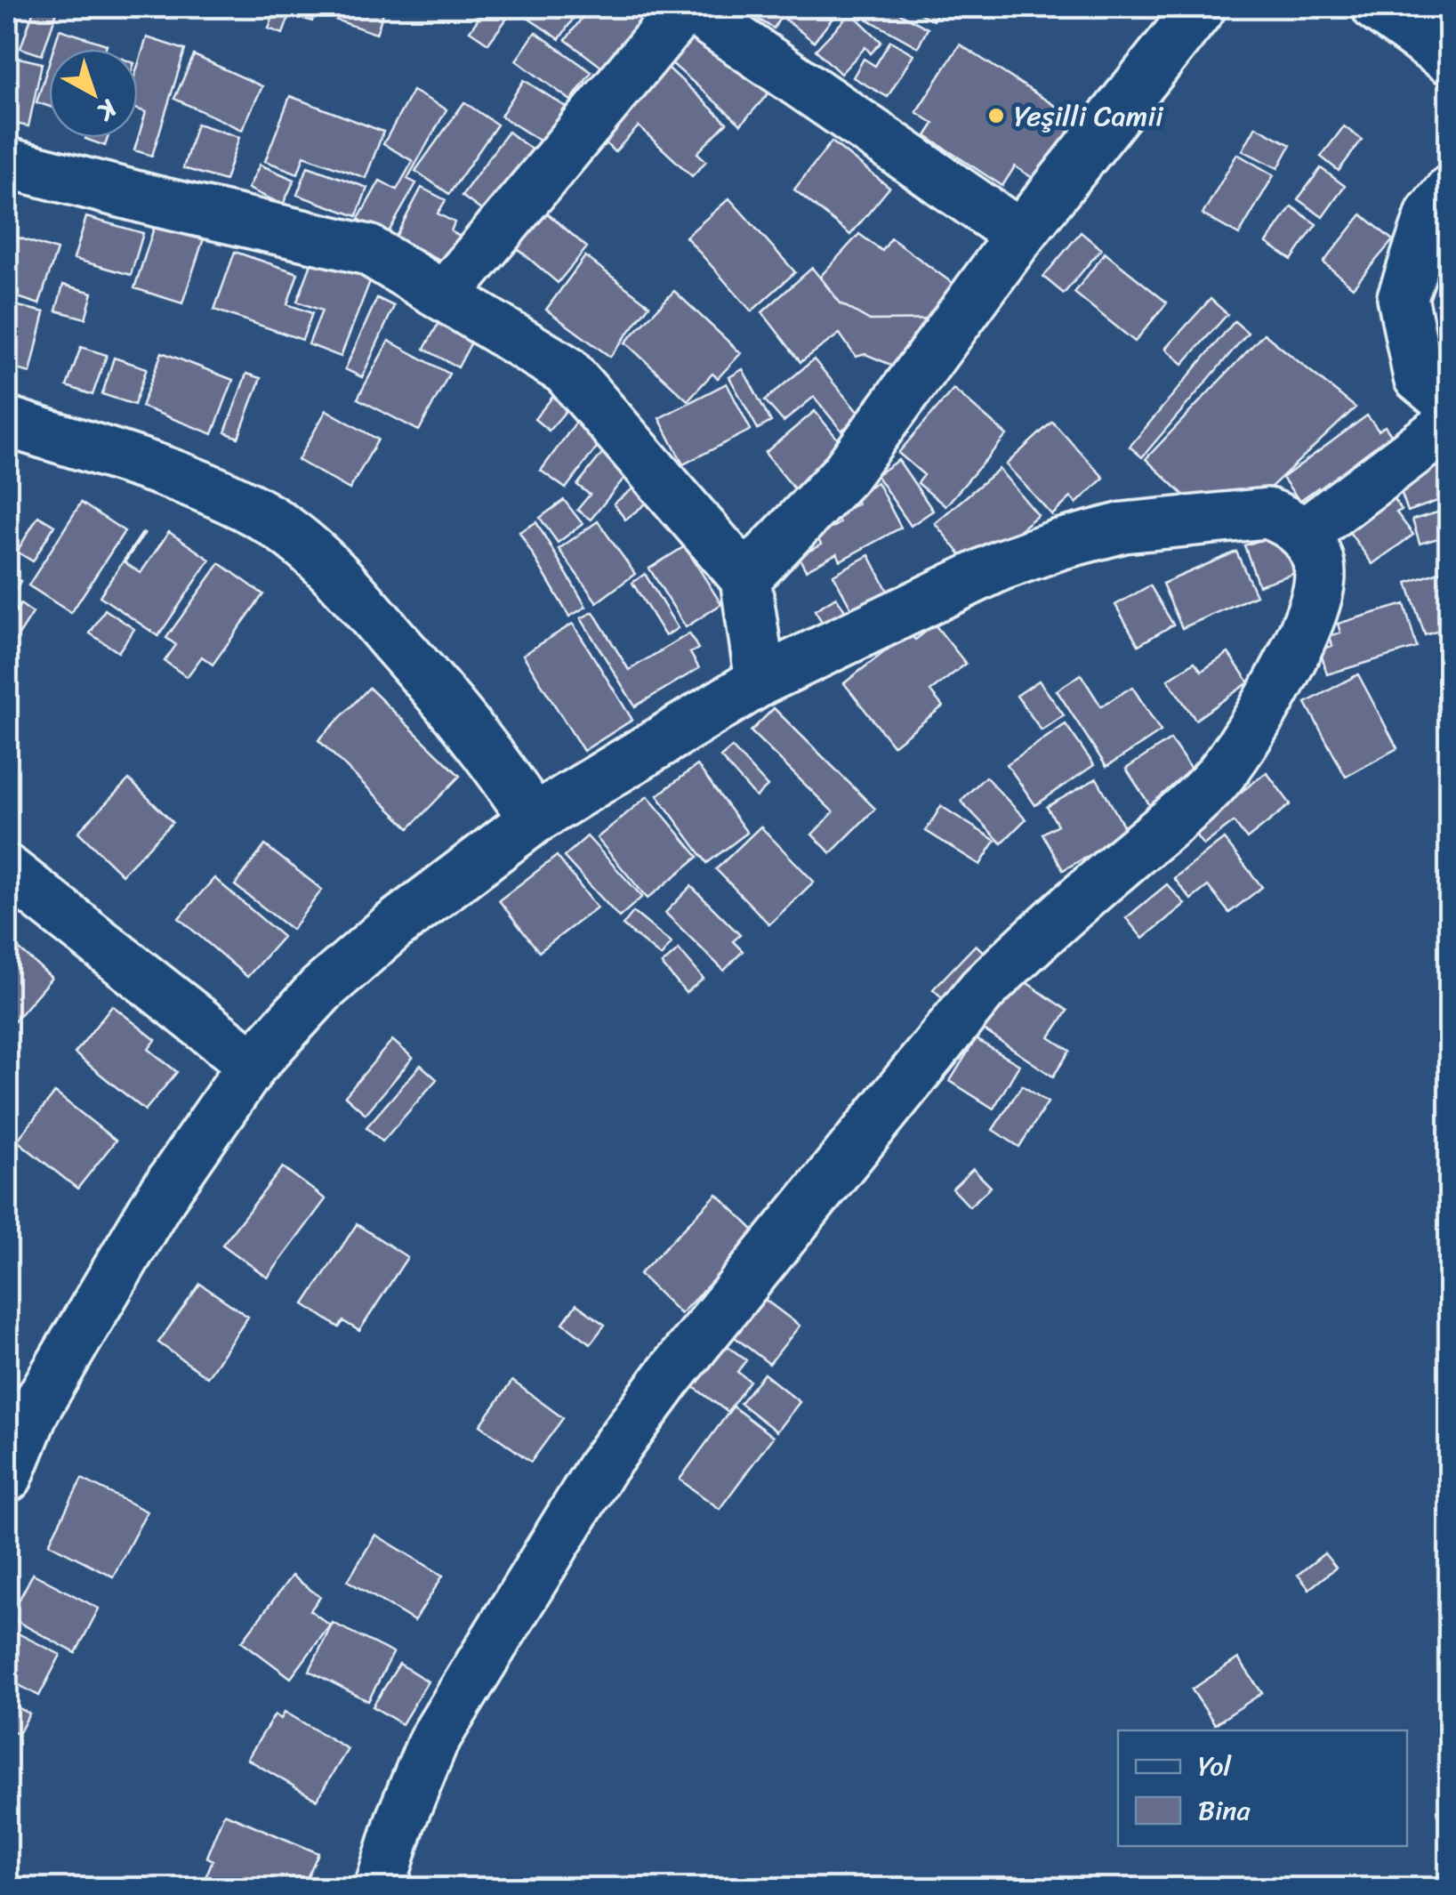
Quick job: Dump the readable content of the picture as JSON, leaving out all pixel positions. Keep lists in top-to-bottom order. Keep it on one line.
{"places":["Yeşilli Camii"],"legend":["Yol","Bina"],"north":"bottom right"}
